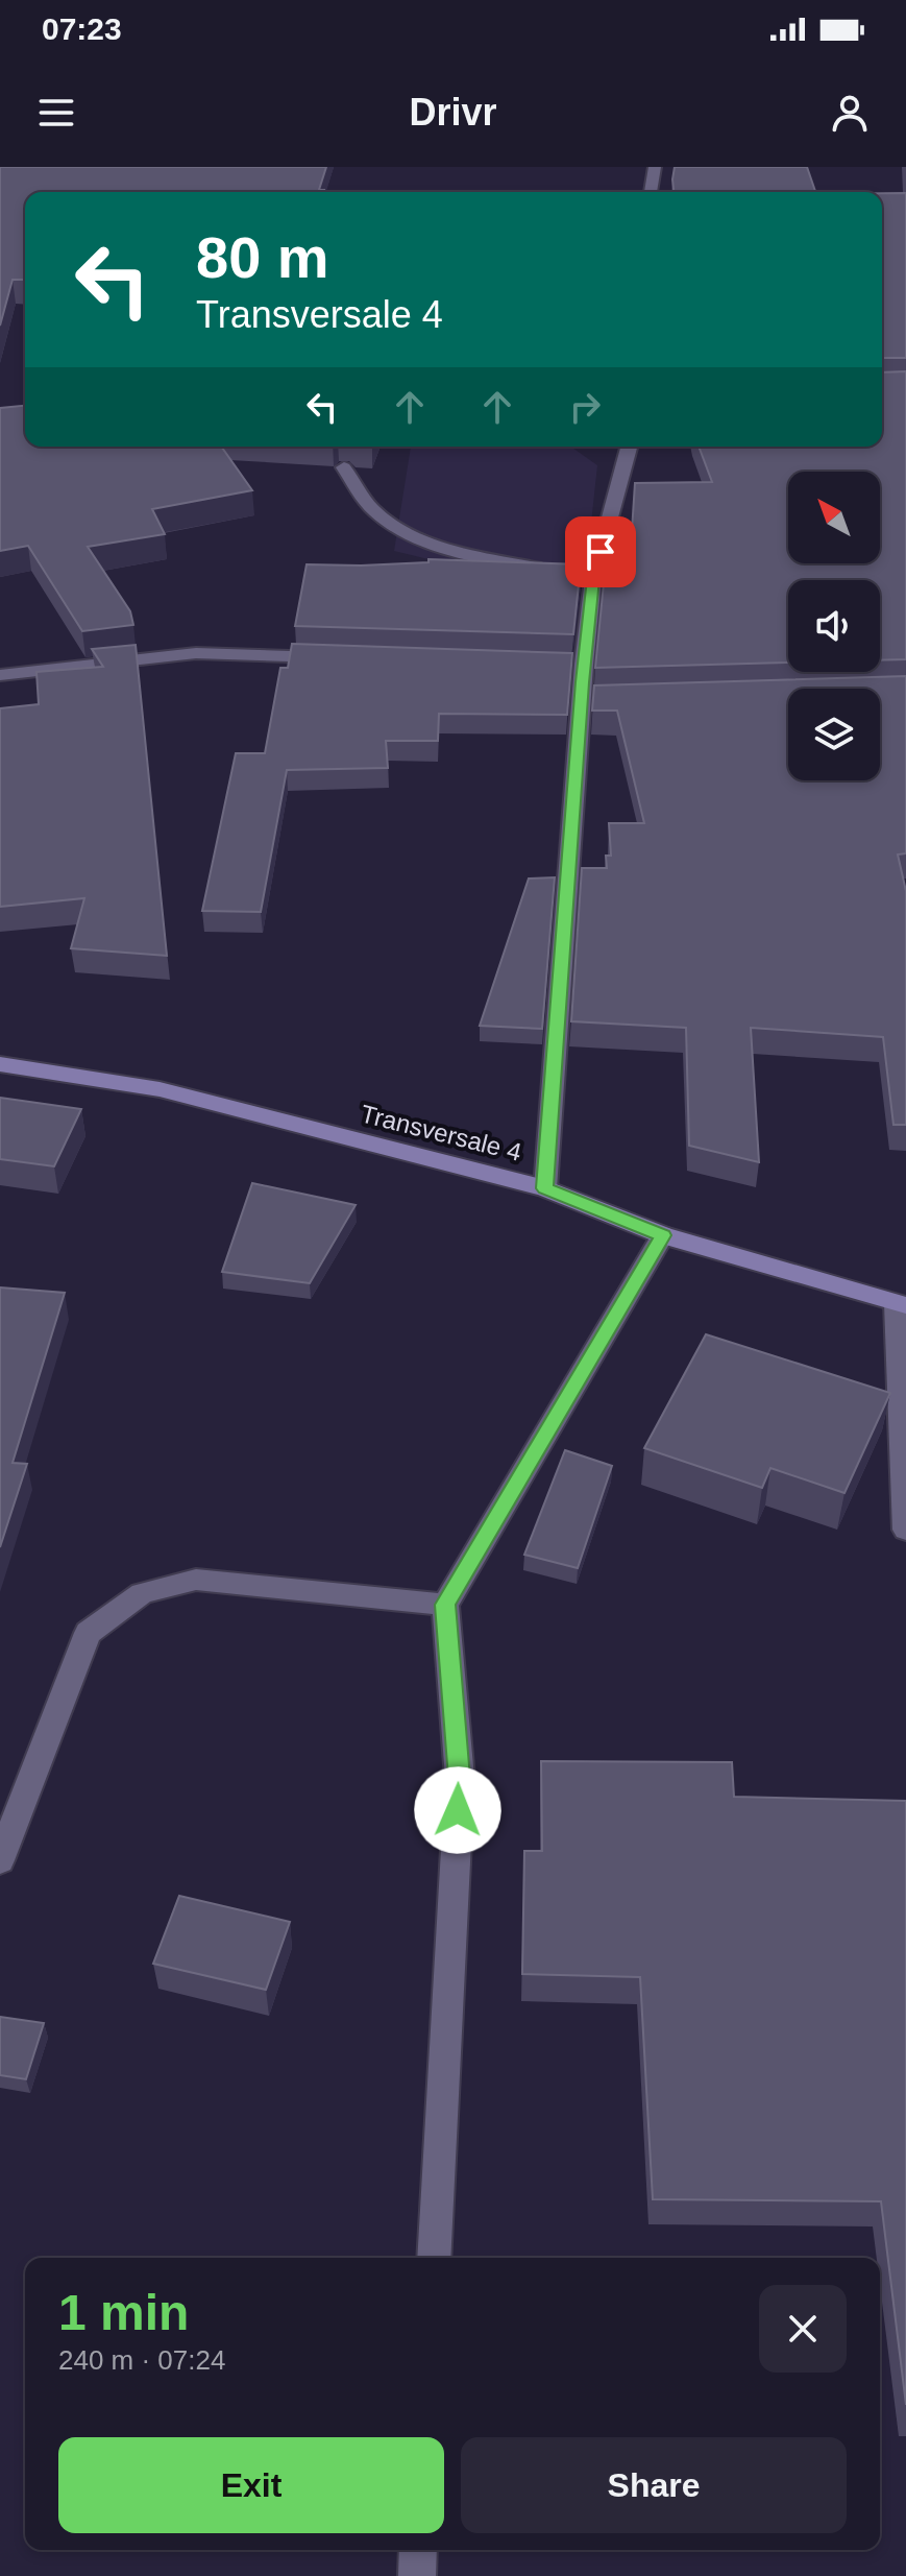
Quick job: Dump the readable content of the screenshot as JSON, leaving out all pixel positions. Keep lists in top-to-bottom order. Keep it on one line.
{"streets":{"main road":["Transversale 4"]},"north":"top left","page":{"status":"07:23","header":"Drivr","turn":["80 m","Transversale 4"],"heading":["1 min","240 m · 07:24"],"buttons":["Exit","Share"]}}
